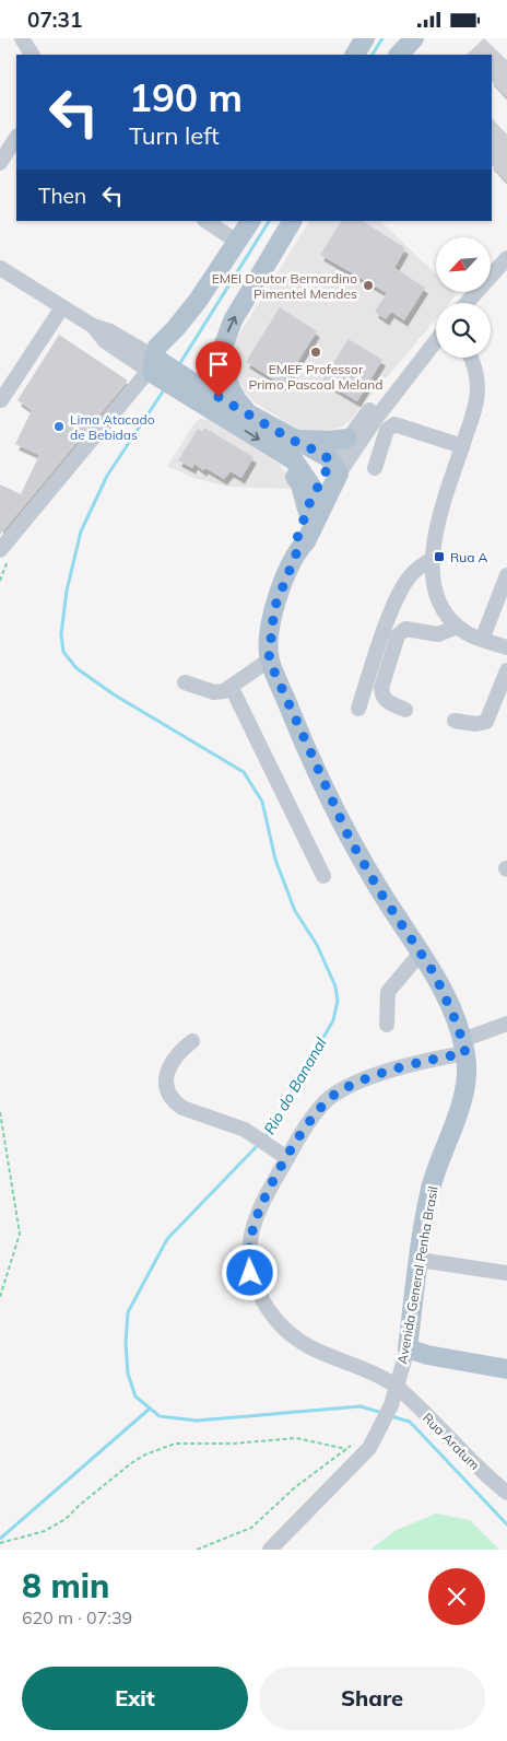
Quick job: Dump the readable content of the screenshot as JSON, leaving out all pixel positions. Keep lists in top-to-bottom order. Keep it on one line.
{"streets":{"main road":["Avenida General Penha Brasil"],"street":["Rua Aratum"]},"crossings":[["Avenida General Penha Brasil","Rua Aratum"]],"water":["Rio do Bananal"],"places":{"other":["EMEI Doutor Bernardino Pimentel Mendes","EMEF Professor Primo Pascoal Meland","Lima Atacado de Bebidas"],"transit":["Rua A"]},"north":"bottom left","page":{"status":"07:31","turn":["190 m","Turn left"],"then":"Then","heading":["8 min","620 m · 07:39"],"buttons":["Exit","Share"]}}
